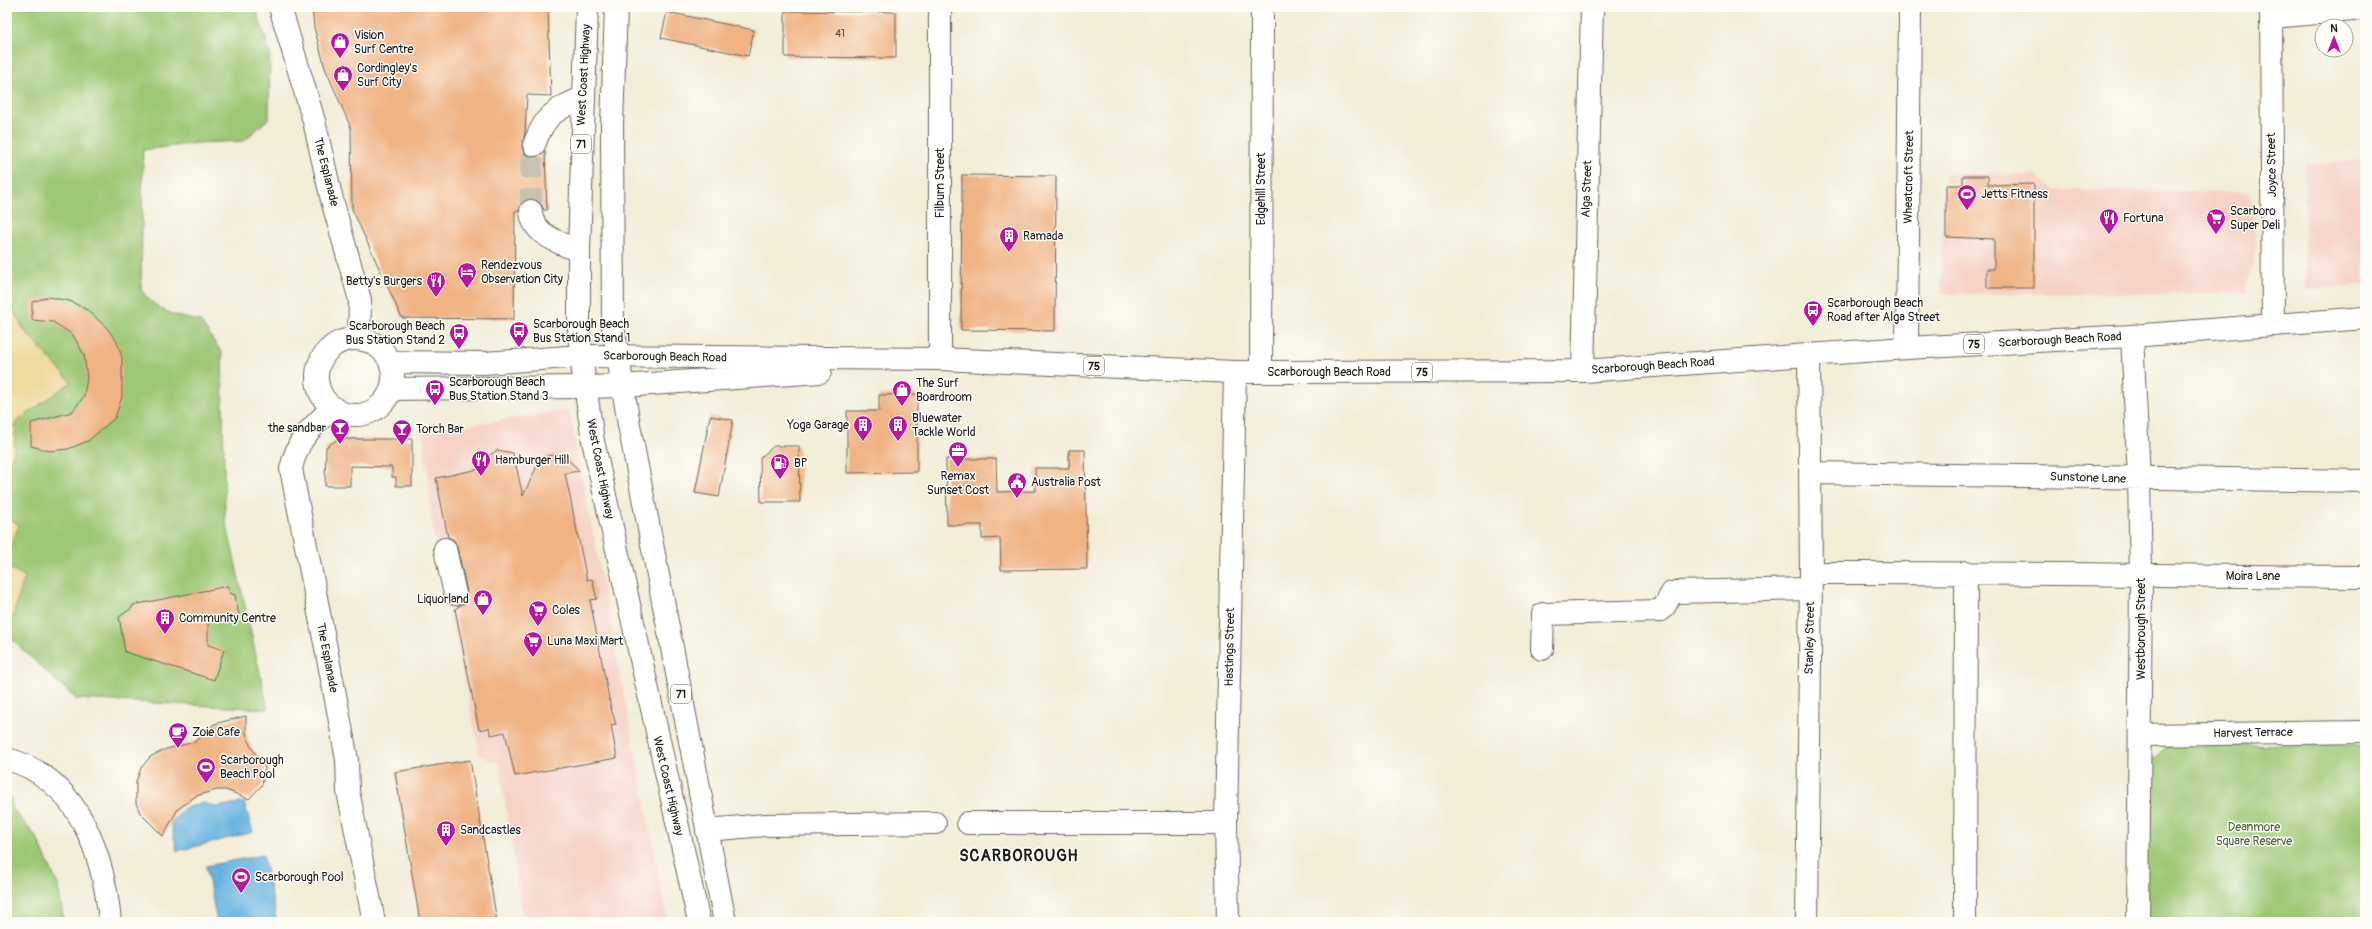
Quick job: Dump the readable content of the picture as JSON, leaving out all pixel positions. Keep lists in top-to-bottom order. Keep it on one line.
{"streets":{"main road":["West Coast Highway","71","Joyce Street","The Esplanade","Wheatcroft Street","Filburn Street","Edgehill Street","Alga Street","Scarborough Beach Road","75","Sunstone Lane","Moira Lane","Westborough Street","Stanley Street","Hastings Street","Harvest Terrace"]},"crossings":[["West Coast Highway","Scarborough Beach Road"],["71","Scarborough Beach Road"],["Joyce Street","Scarborough Beach Road"],["The Esplanade","Scarborough Beach Road"],["Wheatcroft Street","Scarborough Beach Road"],["Filburn Street","Scarborough Beach Road"],["Edgehill Street","Scarborough Beach Road"],["Alga Street","Scarborough Beach Road"],["Scarborough Beach Road","Westborough Street"],["Scarborough Beach Road","Stanley Street"],["Scarborough Beach Road","Hastings Street"],["Sunstone Lane","Westborough Street"],["Sunstone Lane","Stanley Street"],["Moira Lane","Westborough Street"],["Moira Lane","Stanley Street"],["Westborough Street","Harvest Terrace"]],"districts":["SCARBOROUGH"],"parks":["Deanmore Square Reserve"],"places":{"shop":["Vision Surf Centre","Cordingley's Surf City","The Surf Boardroom","Liquorland"],"sports":["Jetts Fitness","Scarborough Beach Pool","Scarborough Pool"],"restaurant":["Fortuna","Betty's Burgers","Hamburger Hill"],"supermarket":["Scarboro Super Deli","Coles","Luna Maxi Mart"],"building":["Ramada","Yoga Garage","Bluewater Tackle World","Community Centre","Sandcastles"],"hotel":["Rendezvous Observation City"],"bus stop":["Scarborough Beach Road after Alga Street","Scarborough Beach Bus Station Stand 1","Scarborough Beach Bus Station Stand 2","Scarborough Beach Bus Station Stand 3"],"bar":["the sandbar","Torch Bar"],"office":["Remax Sunset Cost"],"fuel station":["BP"],"public building":["Australia Post"],"cafe":["Zoie Cafe"]},"house_numbers":["41"],"north":"top"}
